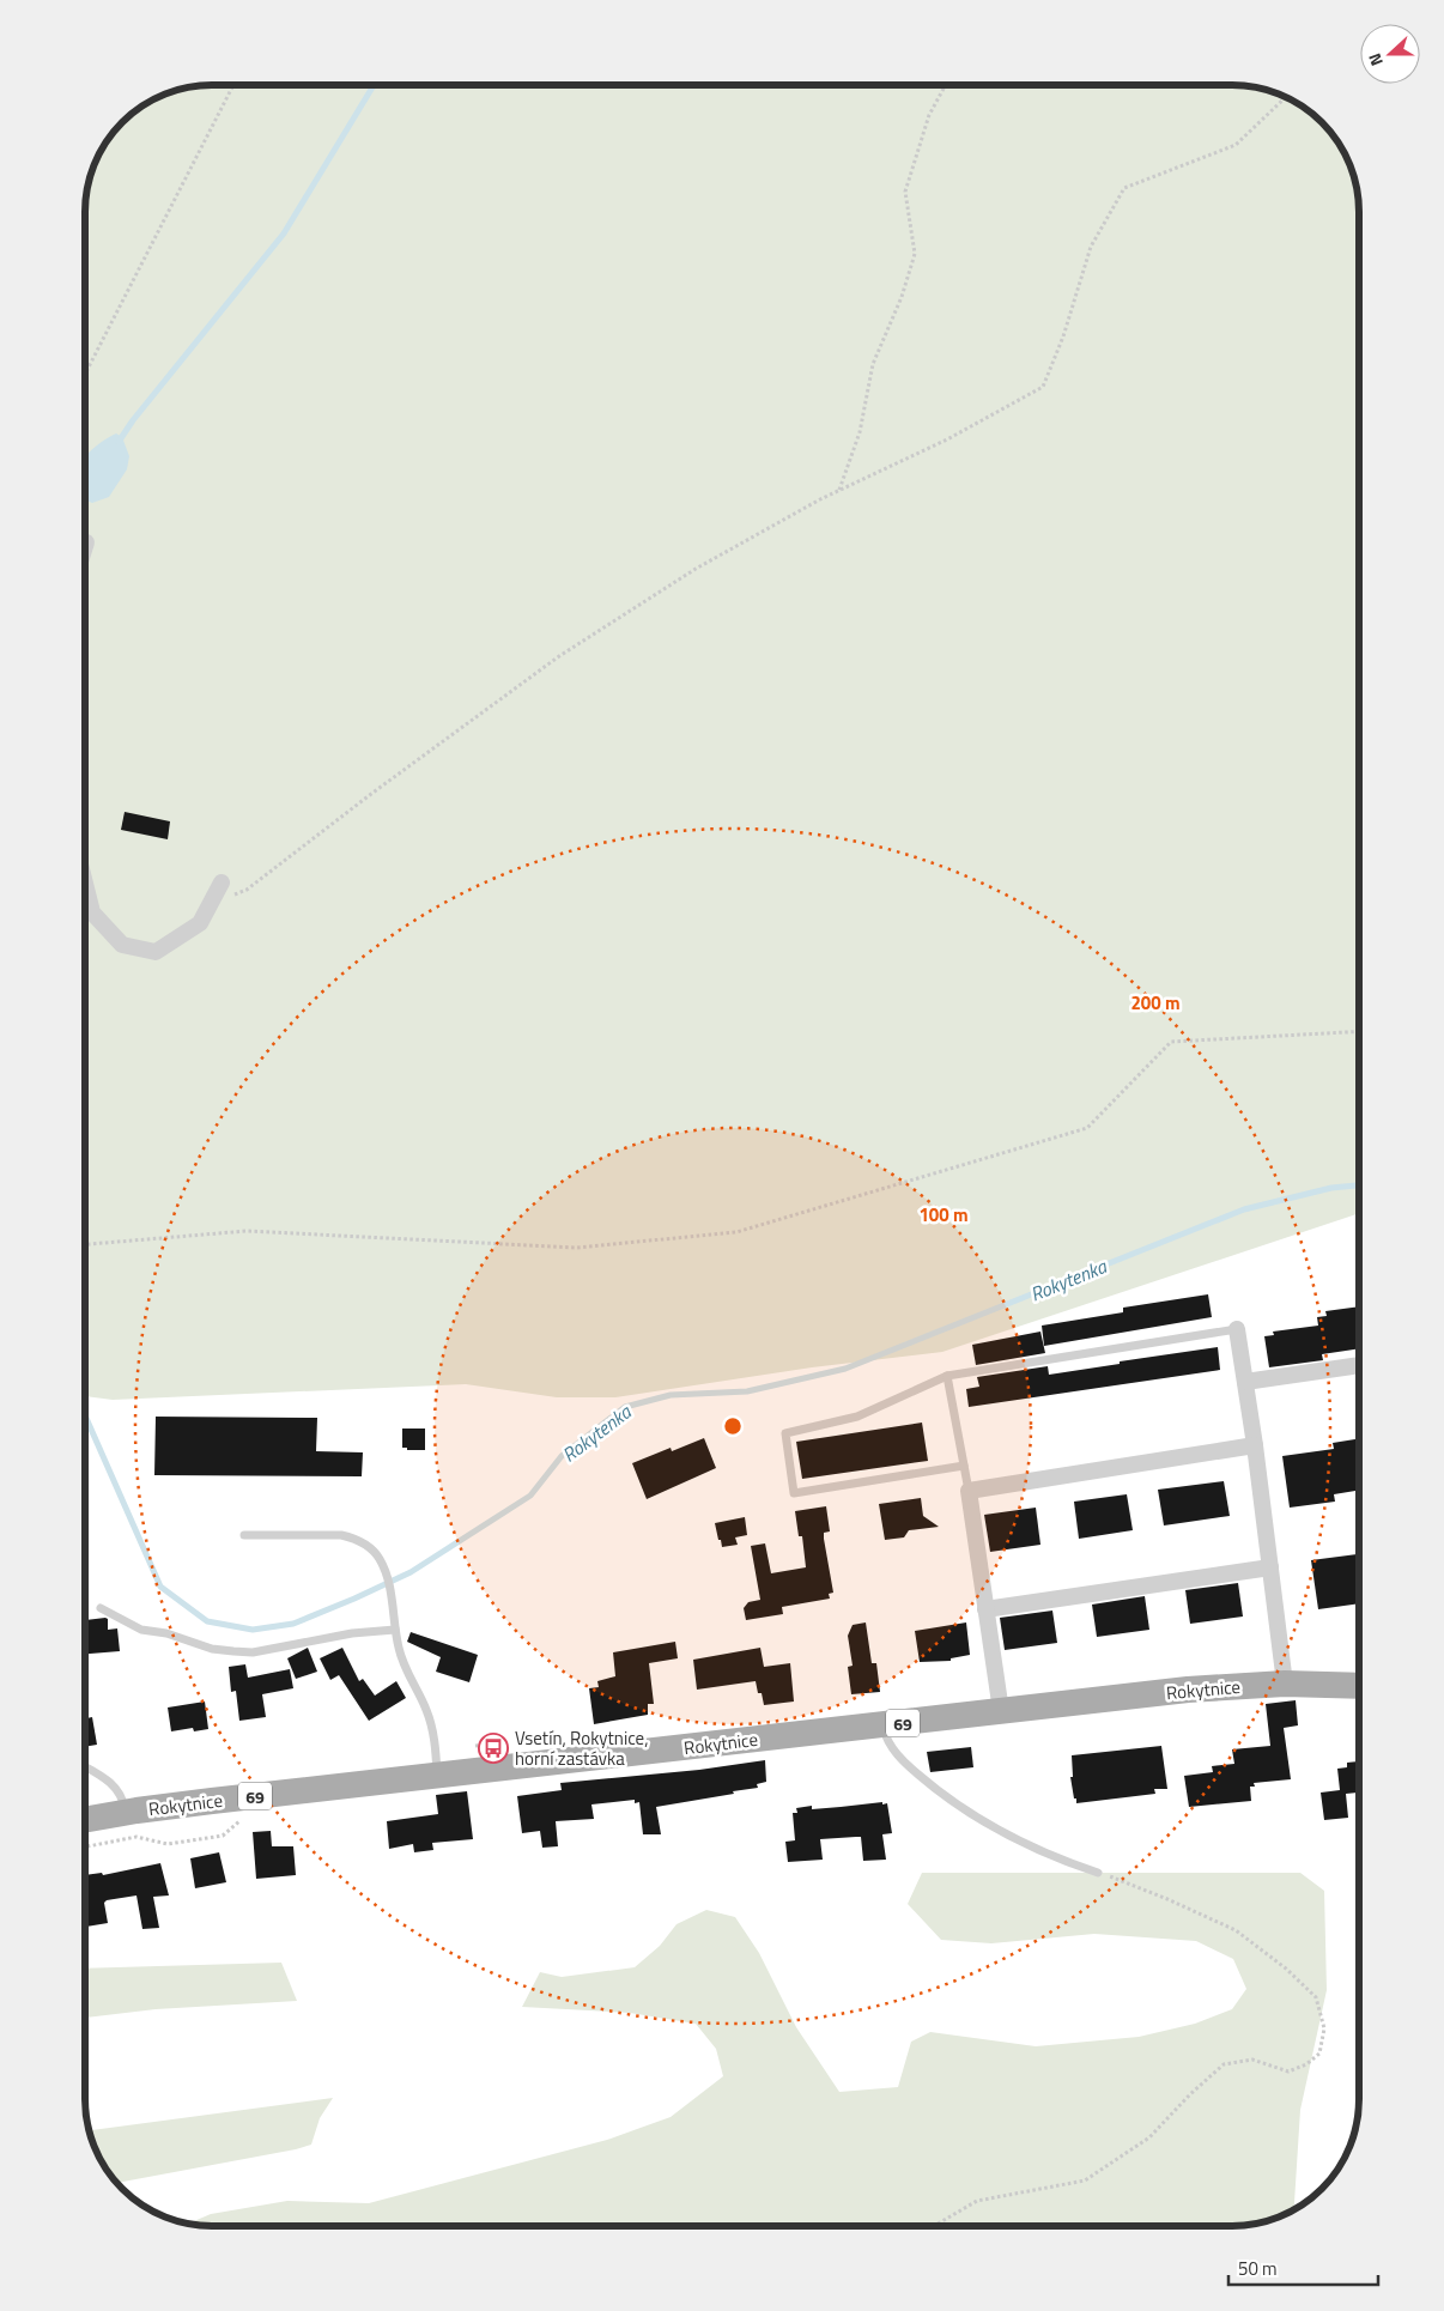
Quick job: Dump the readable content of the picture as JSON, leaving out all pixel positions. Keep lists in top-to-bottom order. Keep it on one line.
{"streets":{"main road":["Rokytnice","69"]},"water":["Rokytenka"],"places":{"bus stop":["Vsetín, Rokytnice, horní zastávka"]},"scale_bar":"50 m","north":"left","rings":["200 m","100 m"]}
